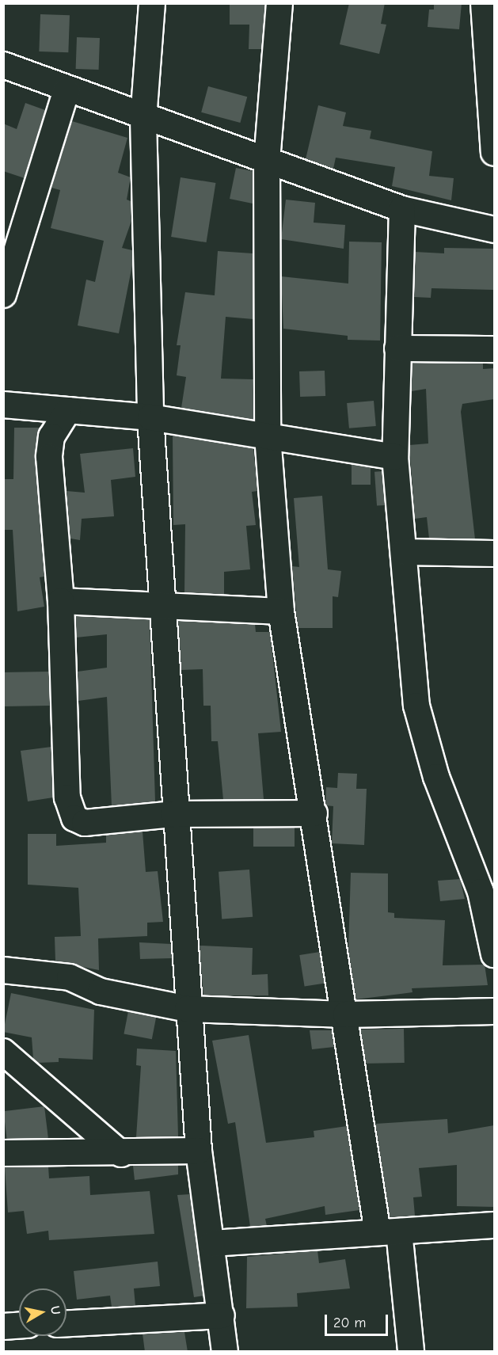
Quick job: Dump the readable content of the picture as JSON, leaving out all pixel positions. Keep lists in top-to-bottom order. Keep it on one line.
{"scale_bar":"20 m","north":"right"}
